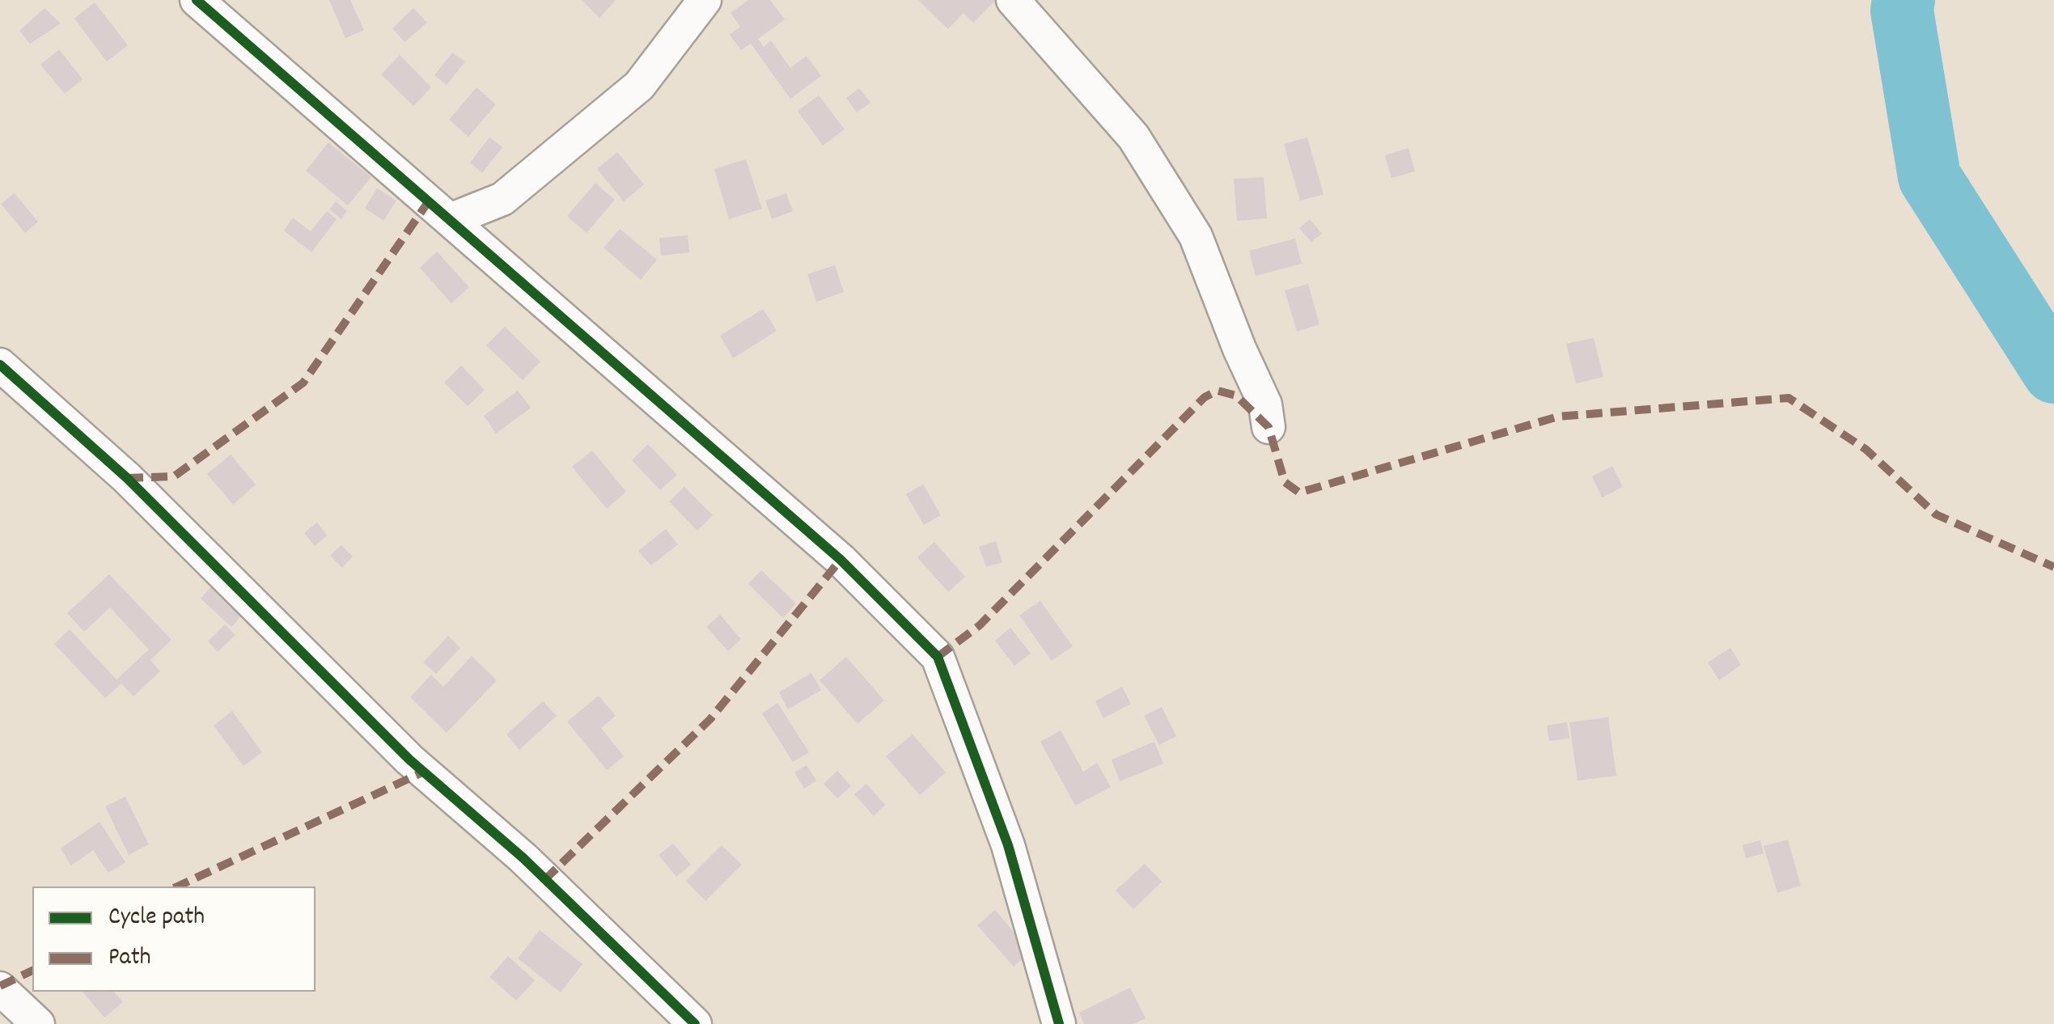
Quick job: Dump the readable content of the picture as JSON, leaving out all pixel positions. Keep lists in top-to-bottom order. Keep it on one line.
{"legend":["Cycle path","Path"]}
